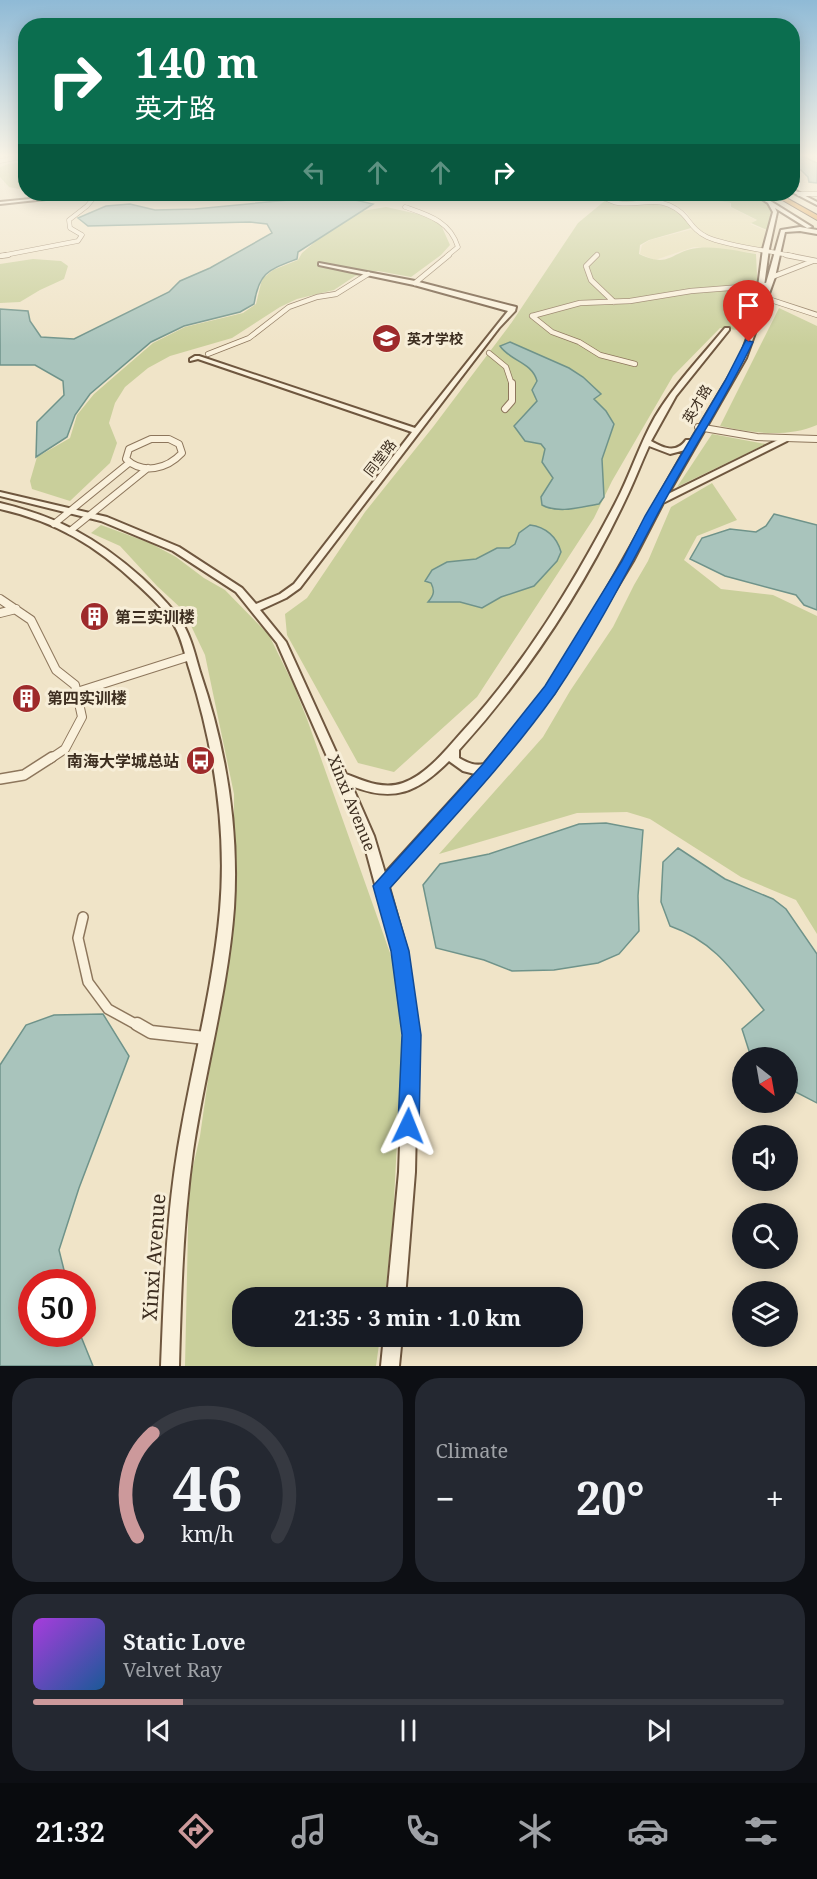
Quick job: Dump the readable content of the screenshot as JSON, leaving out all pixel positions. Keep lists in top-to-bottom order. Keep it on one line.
{"streets":{"main road":["英才路","同堂路","Xinxi Avenue"]},"crossings":[["英才路","Xinxi Avenue"],["同堂路","Xinxi Avenue"]],"places":{"school or university":["英才学校"],"building":["第三实训楼","第四实训楼"],"bus stop":["南海大学城总站"]},"north":"bottom right","page":{"turn":["140 m","英才路"],"limit":"50","trip":"21:35 · 3 min · 1.0 km","tile":"Climate","heat":["−","20°","+"],"song":["Static Love","Velvet Ray"],"tabs":"21:32","gauge":["46","km/h"]}}
